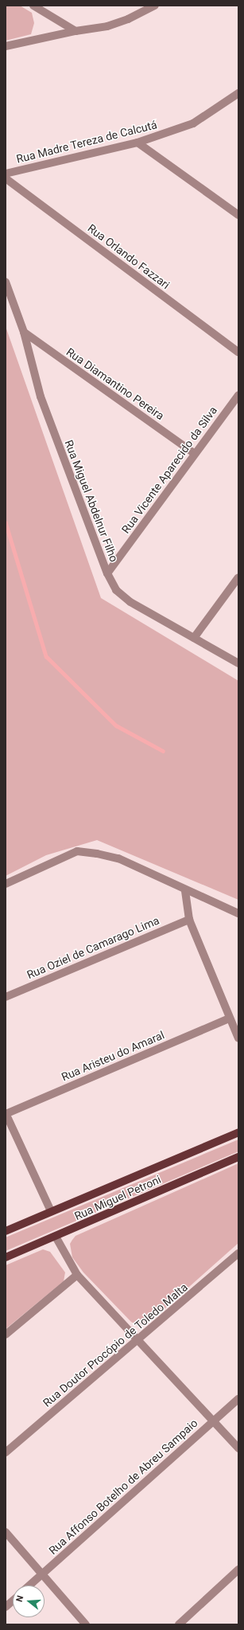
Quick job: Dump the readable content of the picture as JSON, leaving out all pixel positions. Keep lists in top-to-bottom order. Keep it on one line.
{"streets":{"main road":["Rua Miguel Petroni"],"street":["Rua Madre Tereza de Calcutá","Rua Orlando Fazzari","Rua Diamantino Pereira","Rua Vicente Aparecido da Silva","Rua Miguel Abdelnur Filho","Rua Oziel de Camarago Lima","Rua Aristeu do Amaral","Rua Doutor Procópio de Toledo Malta","Rua Affonso Botelho de Abreu Sampaio"]},"crossings":[["Rua Diamantino Pereira","Rua Vicente Aparecido da Silva"],["Rua Diamantino Pereira","Rua Miguel Abdelnur Filho"],["Rua Vicente Aparecido da Silva","Rua Miguel Abdelnur Filho"]],"north":"left"}
